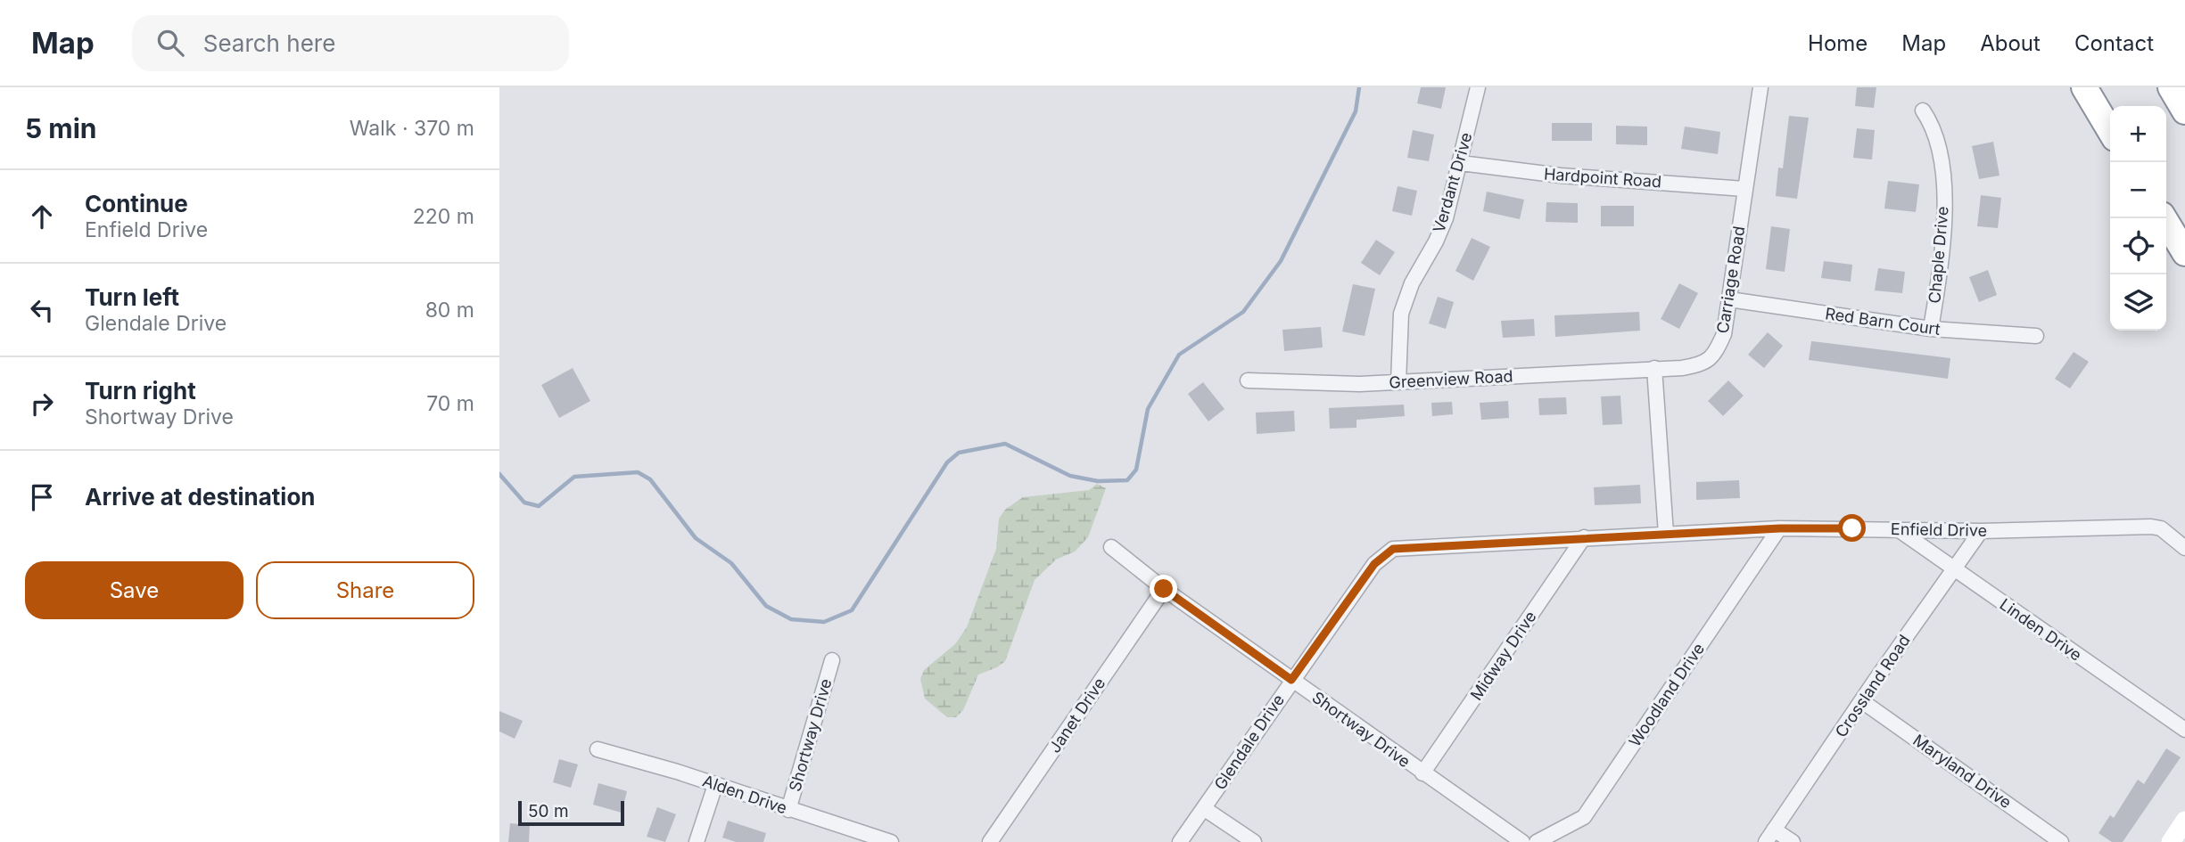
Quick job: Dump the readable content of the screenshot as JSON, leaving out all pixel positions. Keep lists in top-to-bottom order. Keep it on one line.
{"streets":{"street":["Hardpoint Road","Verdant Drive","Chaple Drive","Carriage Road","Red Barn Court","Greenview Road","Enfield Drive","Linden Drive","Midway Drive","Crossland Road","Woodland Drive","Janet Drive","Shortway Drive","Glendale Drive","Maryland Drive","Alden Drive"]},"crossings":[["Hardpoint Road","Verdant Drive"],["Hardpoint Road","Carriage Road"],["Verdant Drive","Greenview Road"],["Chaple Drive","Red Barn Court"],["Carriage Road","Red Barn Court"],["Carriage Road","Greenview Road"],["Enfield Drive","Linden Drive"],["Enfield Drive","Midway Drive"],["Enfield Drive","Crossland Road"],["Enfield Drive","Woodland Drive"],["Enfield Drive","Glendale Drive"],["Linden Drive","Crossland Road"],["Midway Drive","Shortway Drive"],["Crossland Road","Maryland Drive"],["Janet Drive","Shortway Drive"],["Shortway Drive","Glendale Drive"],["Shortway Drive","Alden Drive"]],"scale_bar":"50 m","page":{"header":"Map","search":"Search here","nav":["Home","Map","About","Contact"],"heading":["5 min","Walk · 370 m"],"map_buttons":["+","−"],"list":[["Continue","Enfield Drive","220 m"],["Turn left","Glendale Drive","80 m"],["Turn right","Shortway Drive","70 m"],"Arrive at destination"],"buttons":["Save","Share"],"scale":"50 m"}}
